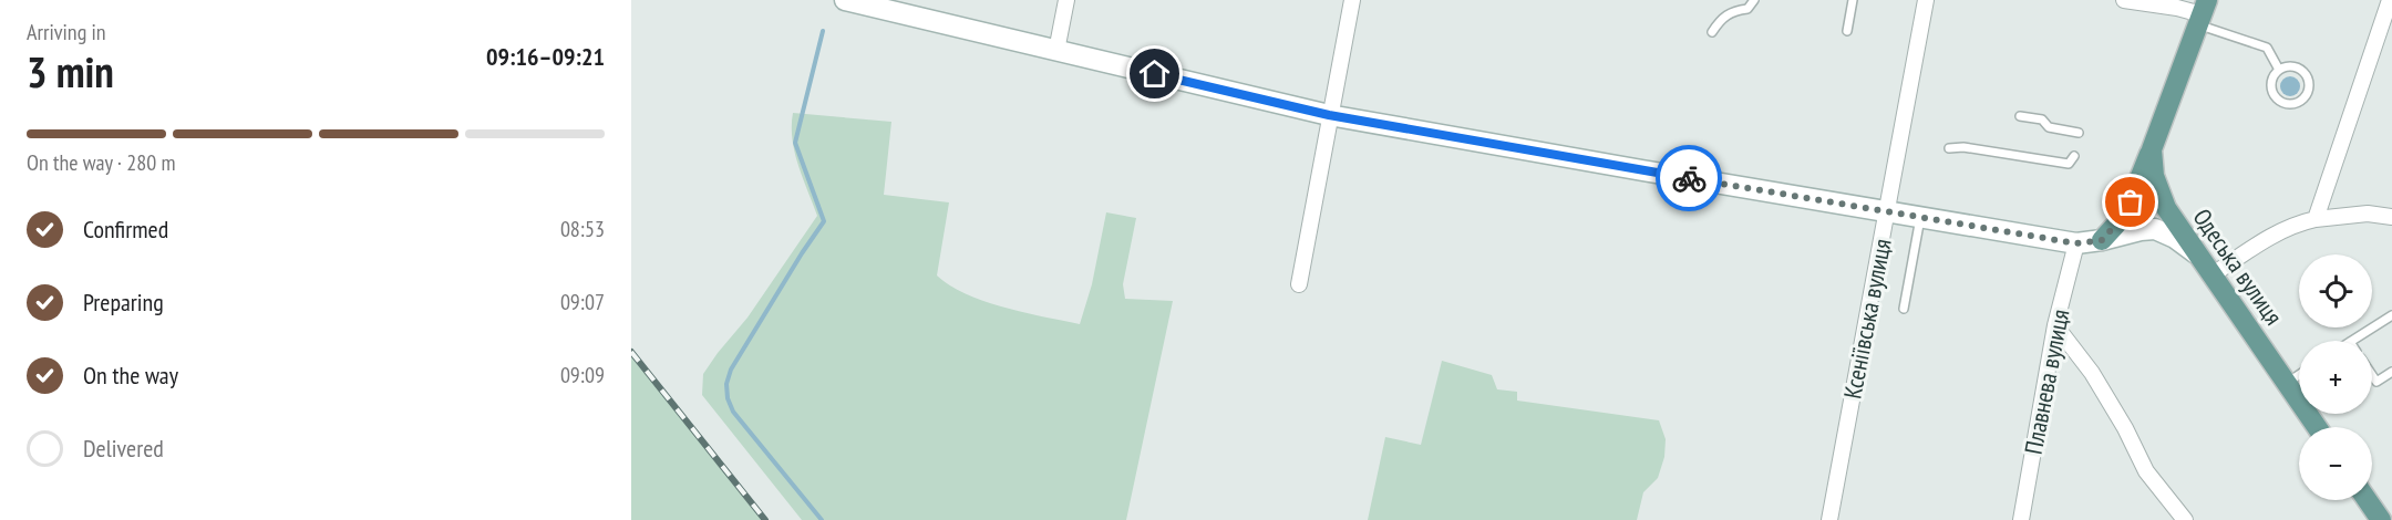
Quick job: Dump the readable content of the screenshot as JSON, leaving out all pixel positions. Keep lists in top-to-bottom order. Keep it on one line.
{"streets":{"main road":["Одеська вулиця"],"street":["Ксеніївська вулиця","Плавнева вулиця"]},"page":{"heading":["3 min","Arriving in","09:16–09:21"],"bar":"On the way · 280 m","list":[["Confirmed","08:53"],["Preparing","09:07"],["On the way","09:09"],"Delivered"],"map_buttons":["+","−"]}}
